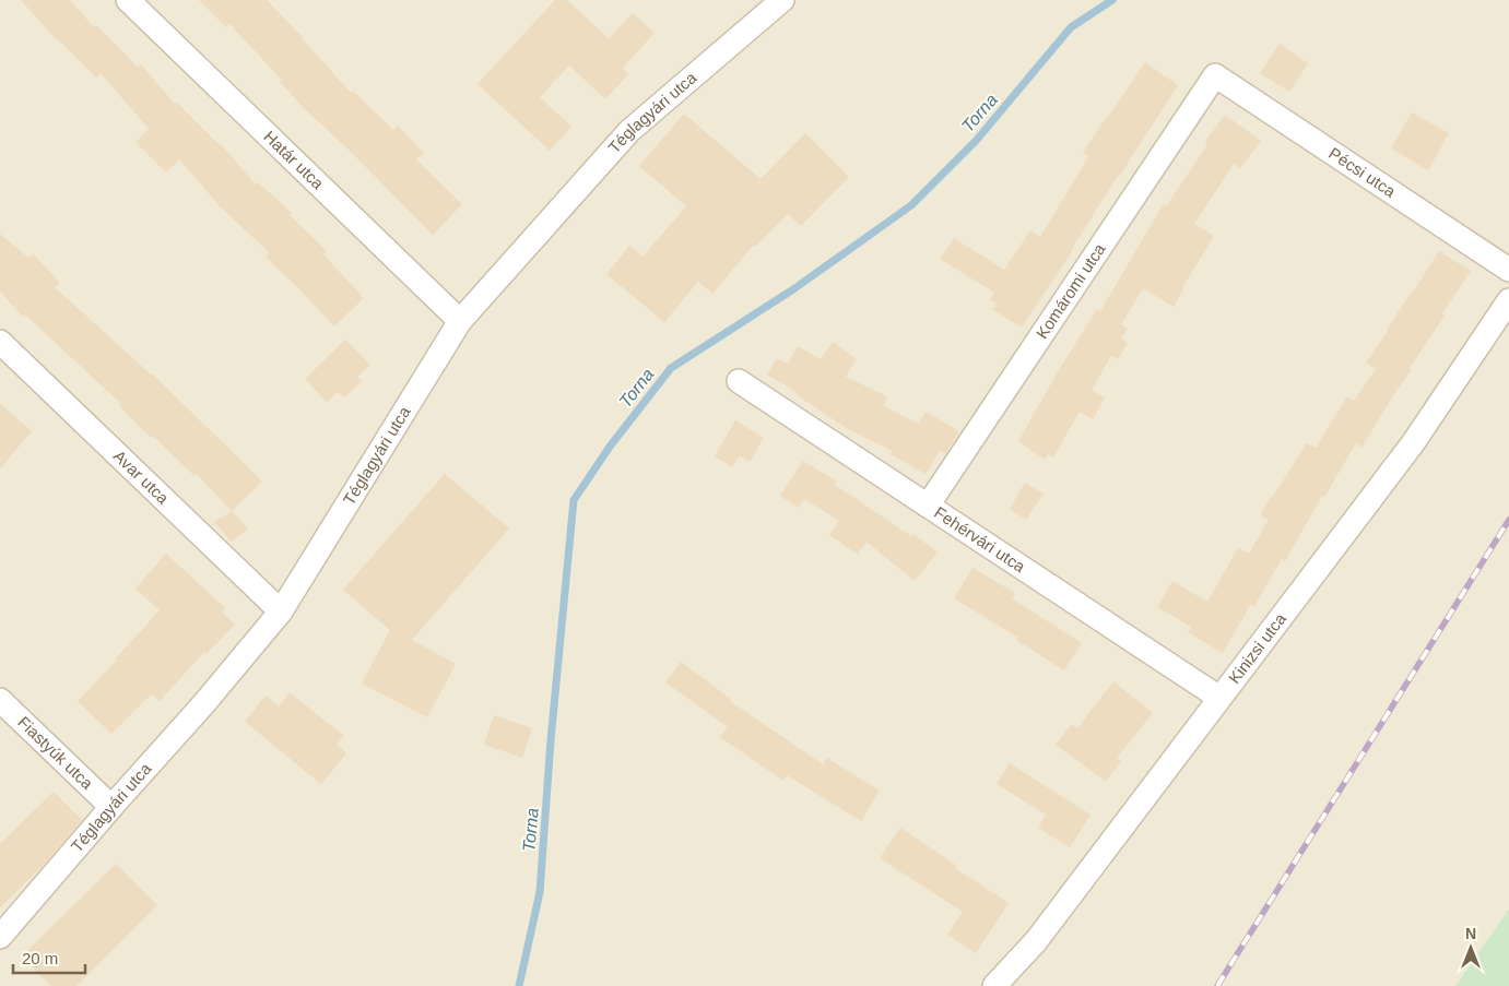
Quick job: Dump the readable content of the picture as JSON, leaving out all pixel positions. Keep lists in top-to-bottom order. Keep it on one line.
{"streets":{"street":["Téglagyári utca","Határ utca","Pécsi utca","Komáromi utca","Avar utca","Fehérvári utca","Kinizsi utca","Fiastyúk utca"]},"crossings":[["Téglagyári utca","Határ utca"],["Téglagyári utca","Avar utca"],["Téglagyári utca","Fiastyúk utca"],["Pécsi utca","Komáromi utca"],["Komáromi utca","Fehérvári utca"],["Fehérvári utca","Kinizsi utca"]],"water":["Torna"],"scale_bar":"20 m","north":"top"}
